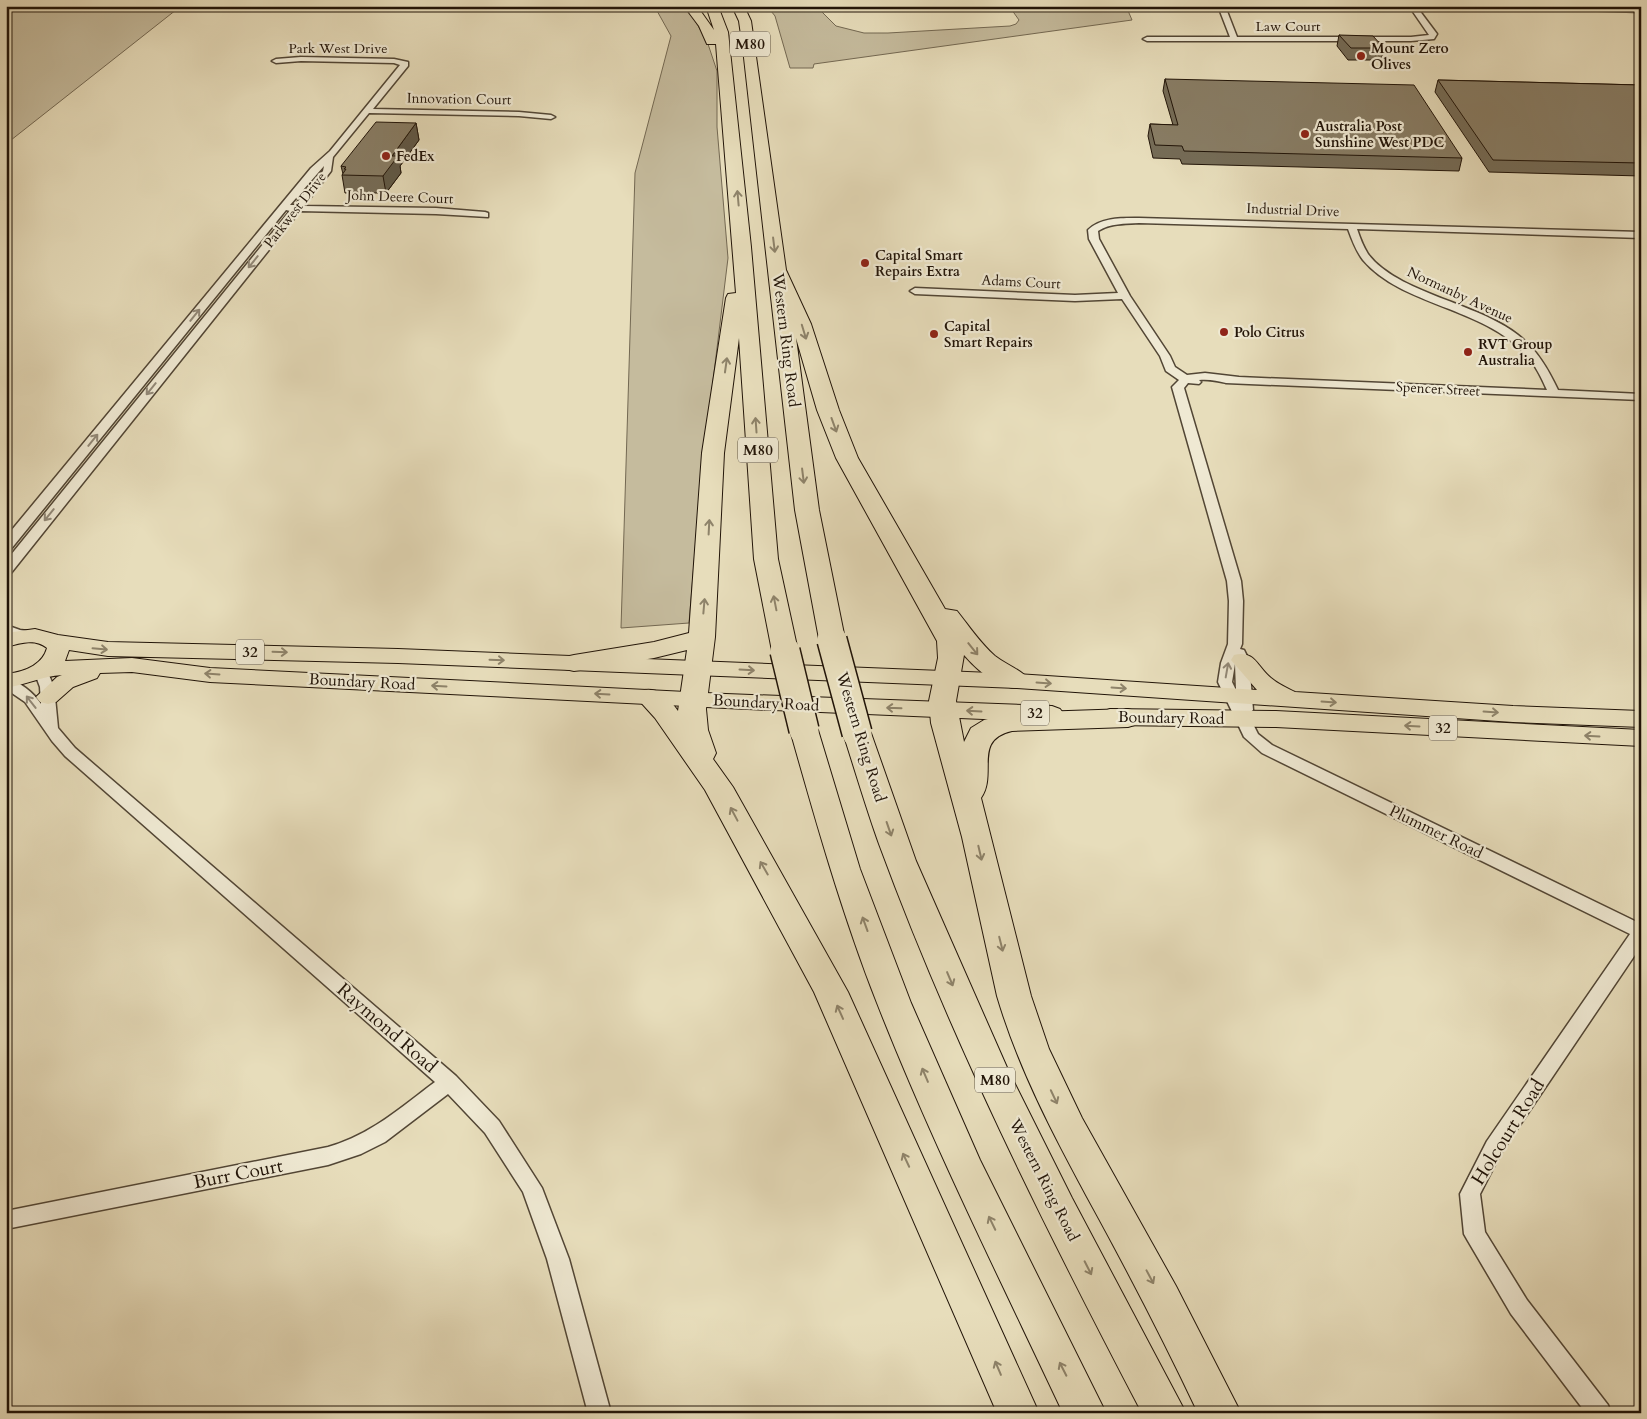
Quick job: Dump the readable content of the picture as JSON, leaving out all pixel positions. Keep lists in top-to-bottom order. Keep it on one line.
{"streets":{"highway":["M80","Western Ring Road"],"main road":["32","Boundary Road"],"street":["Law Court","Park West Drive","Innovation Court","John Deere Court","Parkwest Drive","Industrial Drive","Adams Court","Normanby Avenue","Spencer Street","Plummer Road","Raymond Road","Holcourt Road","Burr Court"]},"crossings":[["Park West Drive","Innovation Court"],["Park West Drive","Parkwest Drive"],["John Deere Court","Parkwest Drive"],["Industrial Drive","Adams Court"],["Industrial Drive","Normanby Avenue"],["Industrial Drive","Spencer Street"],["Normanby Avenue","Spencer Street"],["Spencer Street","Boundary Road"],["Spencer Street","Plummer Road"],["32","Boundary Road"],["32","Raymond Road"],["Boundary Road","Plummer Road"],["Plummer Road","Holcourt Road"],["Raymond Road","Burr Court"]],"places":["Mount Zero Olives","Australia Post Sunshine West PDC","FedEx","Capital Smart Repairs Extra","Polo Citrus","Capital Smart Repairs","RVT Group Australia"]}
